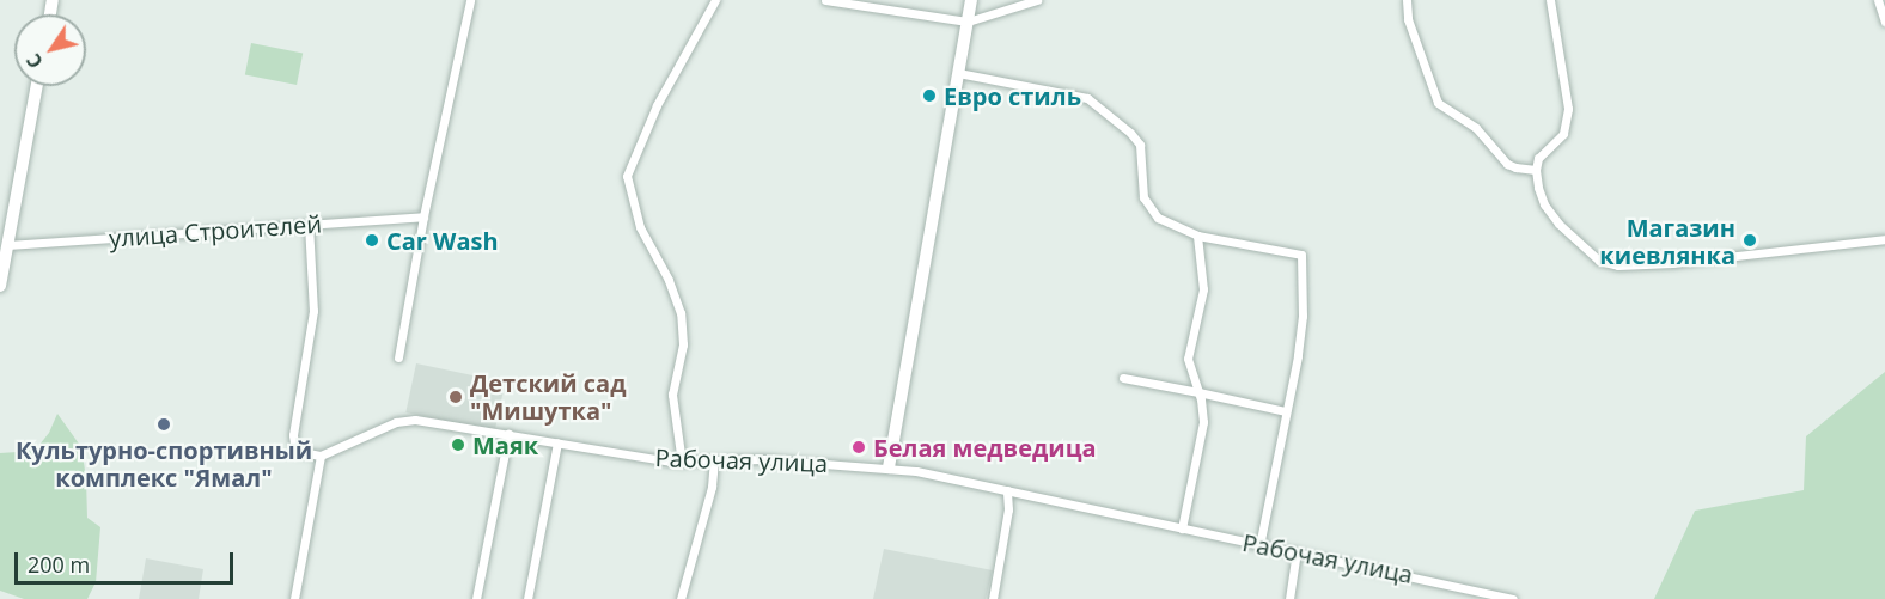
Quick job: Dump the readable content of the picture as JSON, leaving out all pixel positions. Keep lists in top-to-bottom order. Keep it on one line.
{"streets":{"street":["улица Строителей","Рабочая улица"]},"places":["Евро стиль","Car Wash","Магазин киевлянка","Детский сад \"Мишутка\"","Культурно-спортивный комплекс \"Ямал\"","Маяк","Белая медведица"],"scale_bar":"200 m","north":"bottom left"}
